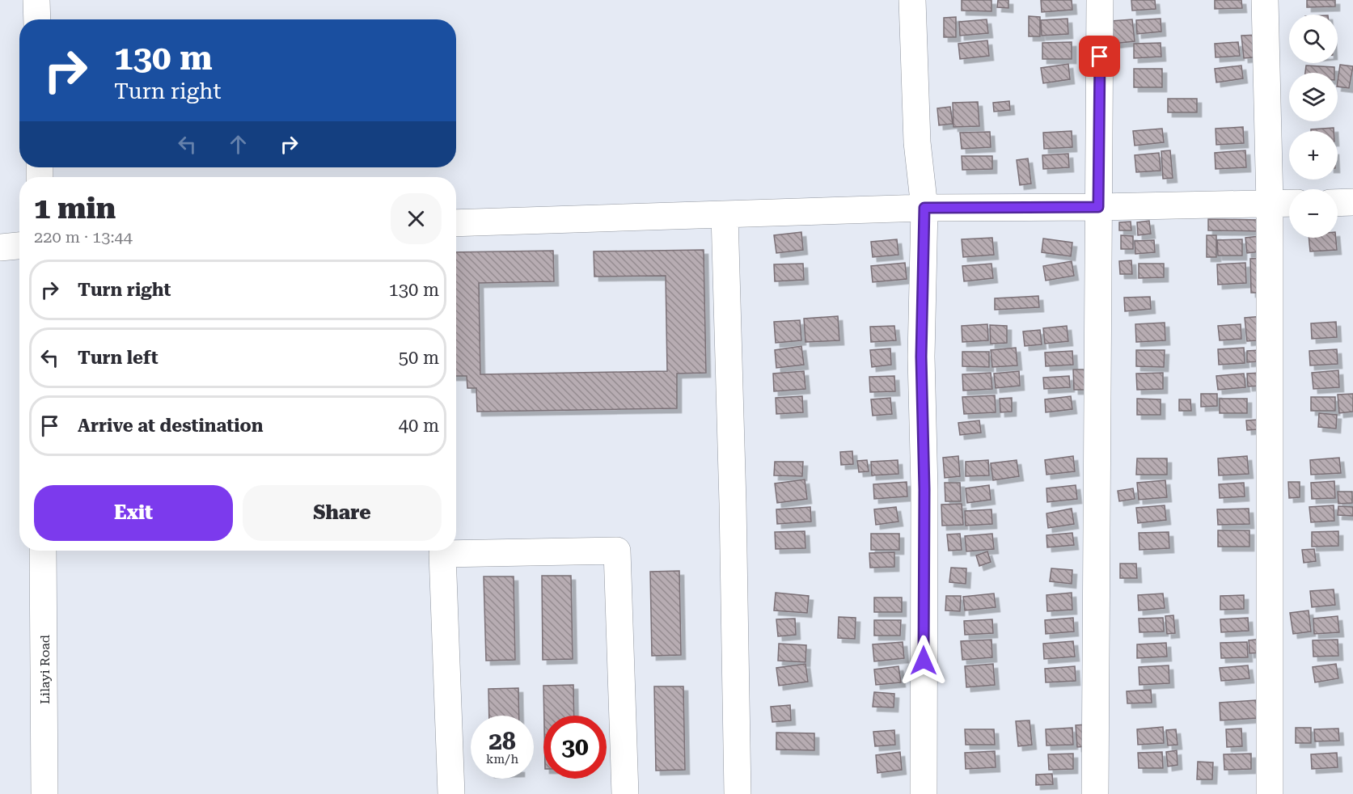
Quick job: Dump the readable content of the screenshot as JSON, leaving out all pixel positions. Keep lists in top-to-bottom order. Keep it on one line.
{"streets":{"street":["Lilayi Road"]},"page":{"map_buttons":["+","−"],"turn":["130 m","Turn right"],"heading":["1 min","220 m · 13:44"],"list":[{"name":"Turn right","value":"130 m"},{"name":"Turn left","value":"50 m"},{"name":"Arrive at destination","value":"40 m"}],"buttons":["Exit","Share"],"speed":"28 km/h","limit":"30"}}
